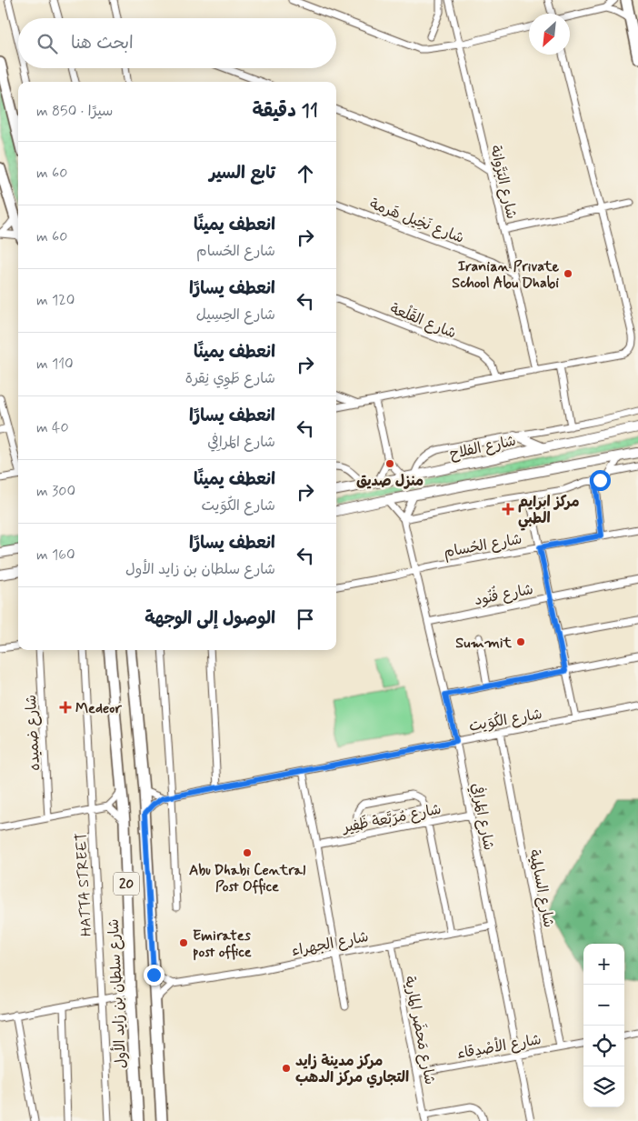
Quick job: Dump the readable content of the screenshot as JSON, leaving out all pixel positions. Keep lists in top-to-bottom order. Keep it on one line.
{"streets":{"main road":["شارع الفلاح","20","شارع سلطان بن زايد الأول"],"street":["شارع البَرَّوانة","شارع نَخِيل هَرمة","شارع القَلْعة","شارع الحُسام","شارع فُنُود","شارع الكُوَيت","شارع ضميده","شارع المَرافِي","شارع مُرَبَّعة ظَفِير","HATTA STREET","شارع السالمية","شارع الجهراء","شارع مَحضَر المارية","شارع الأصْدِقاء"]},"crossings":[["شارع البَرَّوانة","شارع نَخِيل هَرمة"],["شارع الحُسام","شارع المَرافِي"],["شارع فُنُود","شارع المَرافِي"],["شارع الكُوَيت","شارع المَرافِي"],["شارع الكُوَيت","20"],["شارع الكُوَيت","شارع السالمية"],["شارع المَرافِي","شارع مُرَبَّعة ظَفِير"],["شارع المَرافِي","شارع الجهراء"],["شارع المَرافِي","شارع الأصْدِقاء"],["شارع السالمية","شارع الأصْدِقاء"],["شارع الجهراء","شارع مَحضَر المارية"],["شارع مَحضَر المارية","شارع الأصْدِقاء"]],"places":{"other":["Iranian Private School Abu Dhabi","منزل صديق","Summit","Abu Dhabi Central Post Office","Emirates post office","مركز مدينة زايد التجاري مركز الدهب"],"health":["مركز ابرايم الطبي","Medeor"]},"north":"bottom left","page":{"search":"ابحث هنا","heading":["11 دقيقة","سيرًا · 850 m"],"list":[["تابع السير","60 m"],["انعطف يمينًا","شارع الحُسام","60 m"],["انعطف يسارًا","شارع الحِسِيل","120 m"],["انعطف يمينًا","شارع طَوِي نِقرة","110 m"],["انعطف يسارًا","شارع المَرافِي","40 m"],["انعطف يمينًا","شارع الكُوَيت","300 m"],["انعطف يسارًا","شارع سلطان بن زايد الأول","160 m"],"الوصول إلى الوجهة"],"map_buttons":["+","−"]}}
